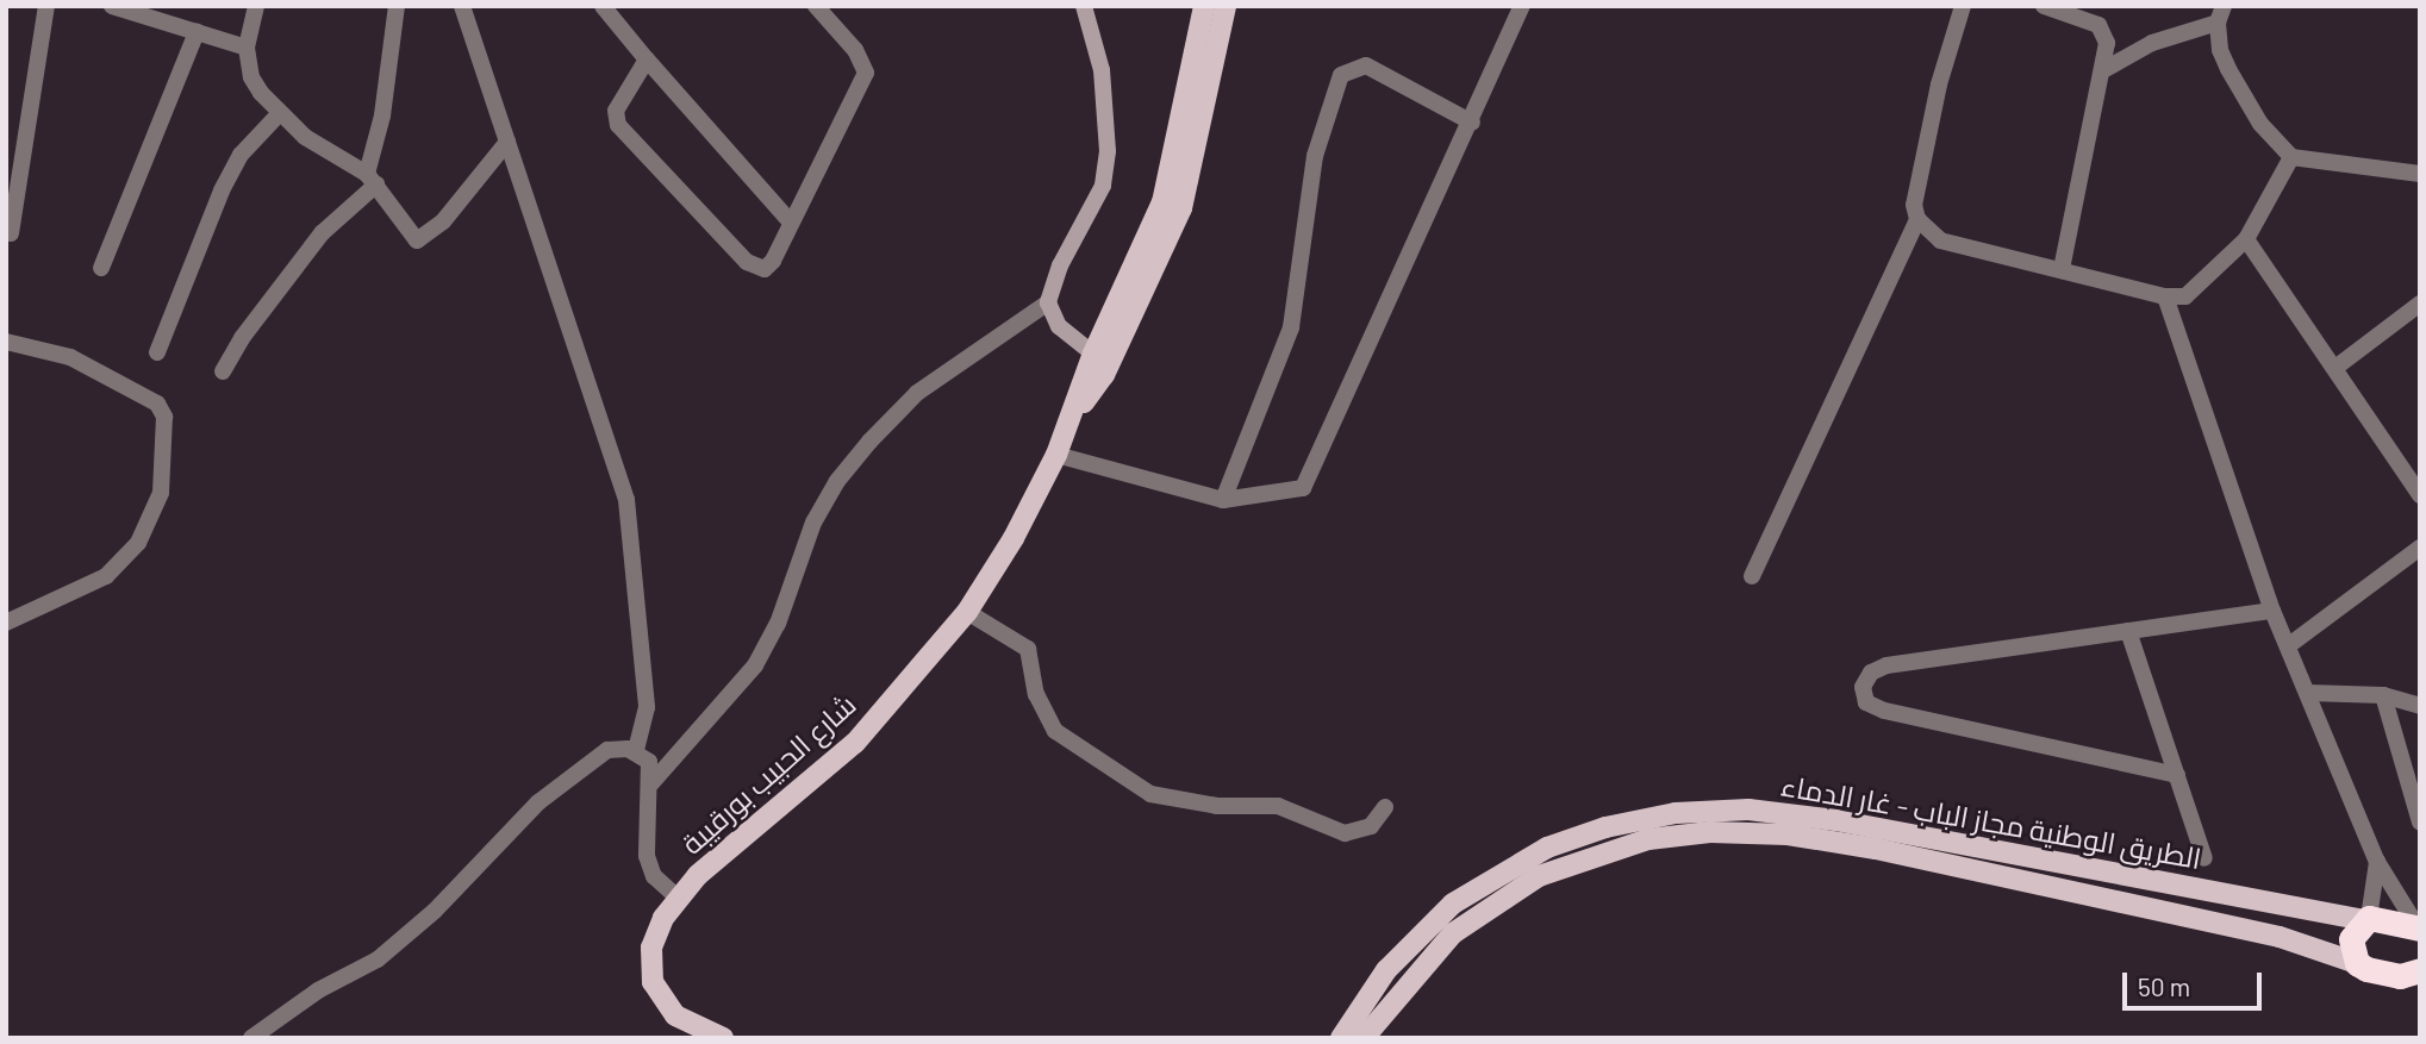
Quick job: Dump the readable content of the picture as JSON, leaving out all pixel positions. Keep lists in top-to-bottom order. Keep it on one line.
{"streets":{"main road":["شارع الحبيب بورقيبة","الطريق الوطنية مجاز الباب - غار الدماء"]},"scale_bar":"50 m"}
